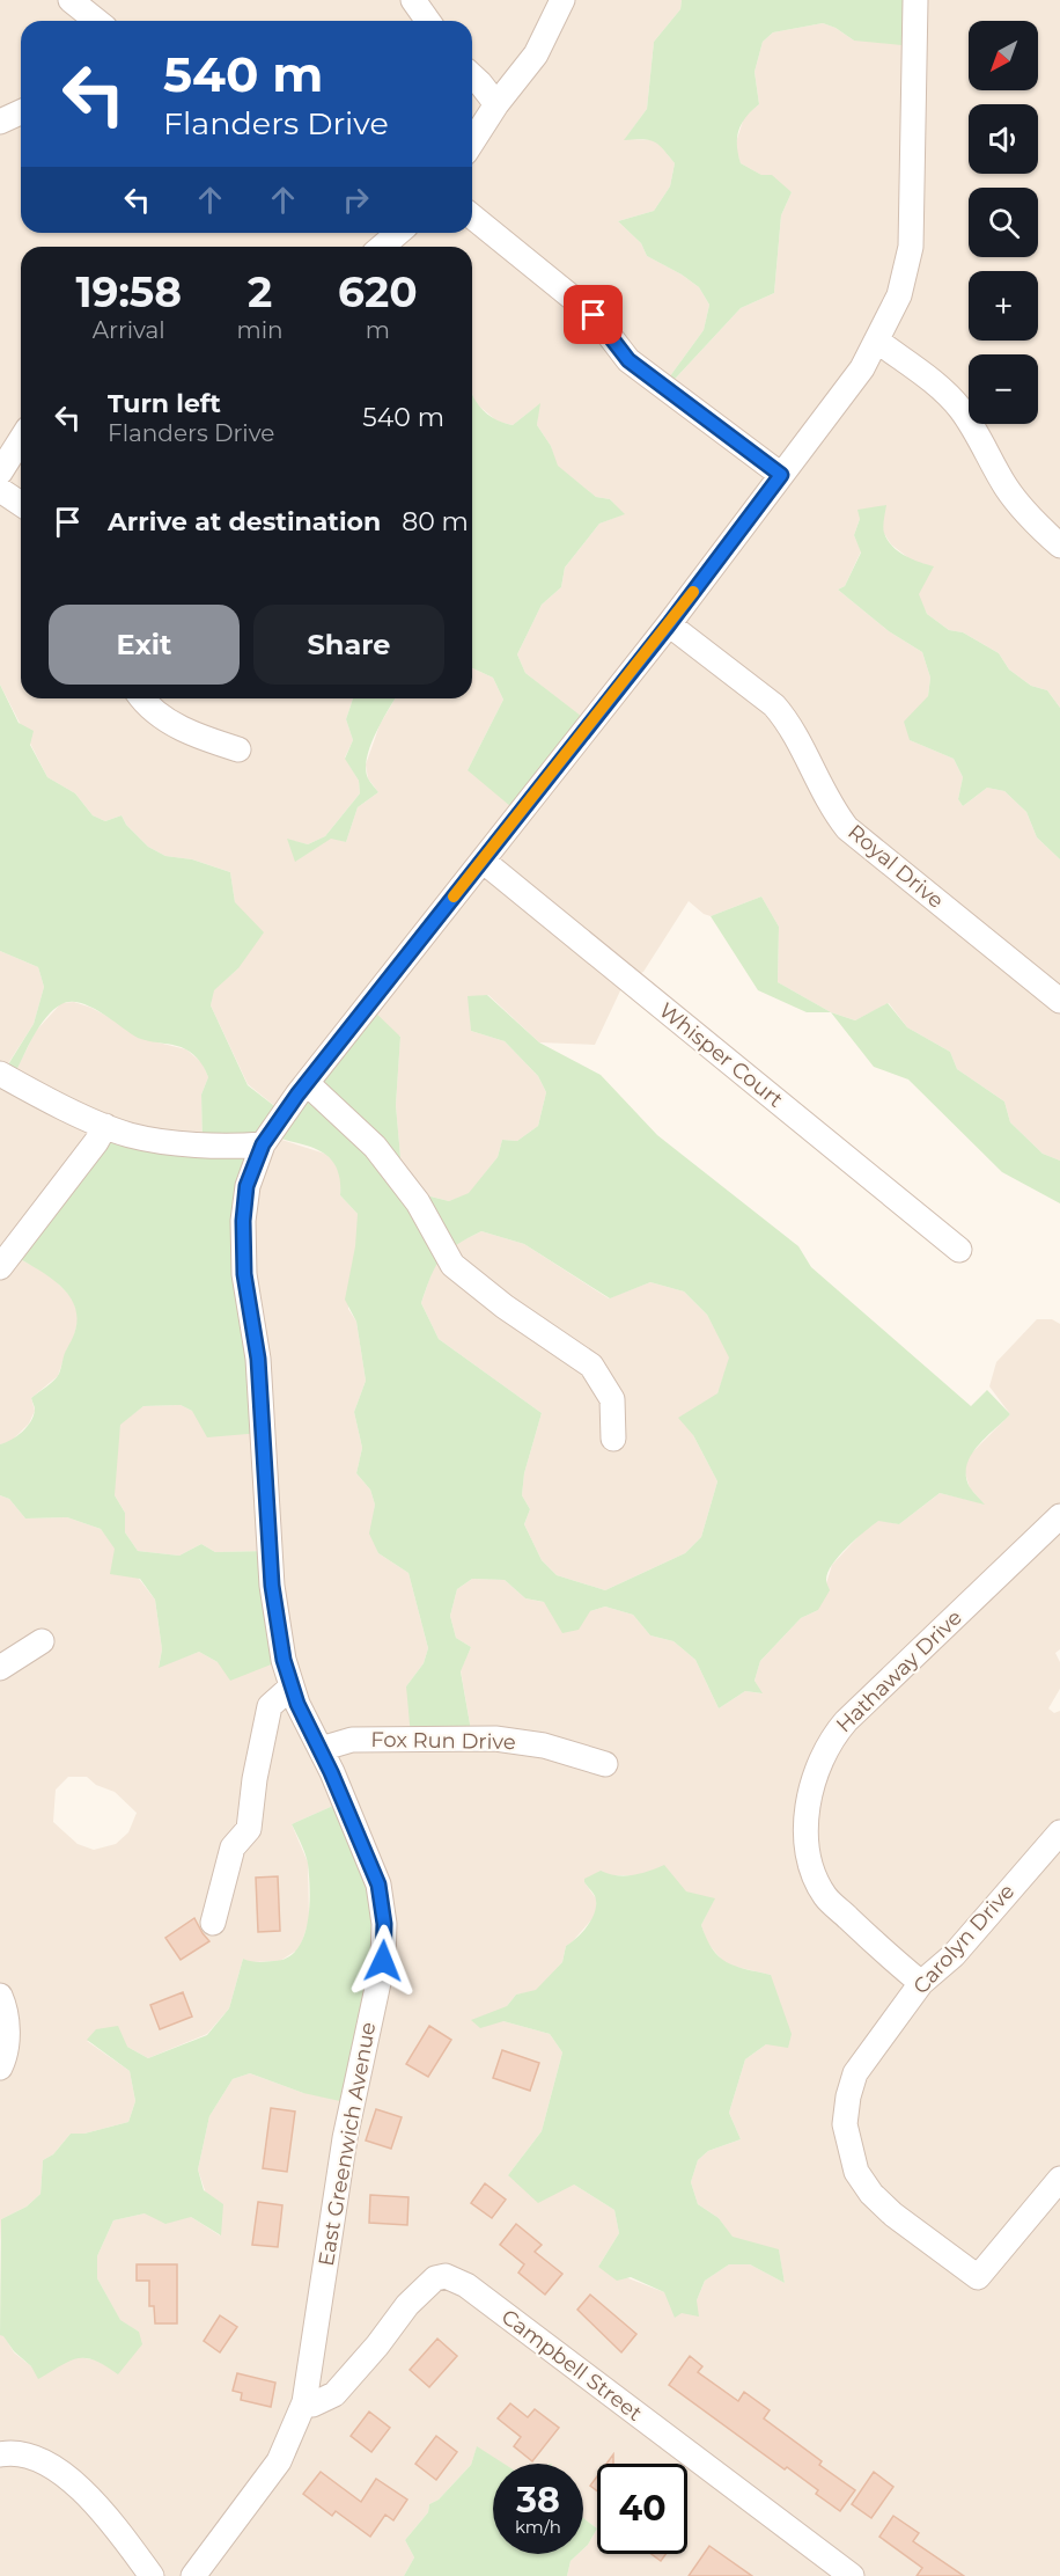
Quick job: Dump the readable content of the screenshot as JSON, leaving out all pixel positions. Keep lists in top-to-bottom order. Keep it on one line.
{"streets":{"street":["Royal Drive","Whisper Court","Hathaway Drive","Fox Run Drive","Carolyn Drive","East Greenwich Avenue","Campbell Street"]},"crossings":[["Royal Drive","East Greenwich Avenue"],["Whisper Court","East Greenwich Avenue"],["Hathaway Drive","Carolyn Drive"],["Fox Run Drive","East Greenwich Avenue"],["East Greenwich Avenue","Campbell Street"]],"north":"bottom left","page":{"map_buttons":["+","−"],"turn":["540 m","Flanders Drive"],"eta":["19:58","Arrival","2","min","620","m"],"list":[{"name":"Turn left","note":"Flanders Drive","value":"540 m"},{"name":"Arrive at destination","value":"80 m"}],"buttons":["Exit","Share"],"speed":"38 km/h","limit":"40"}}
